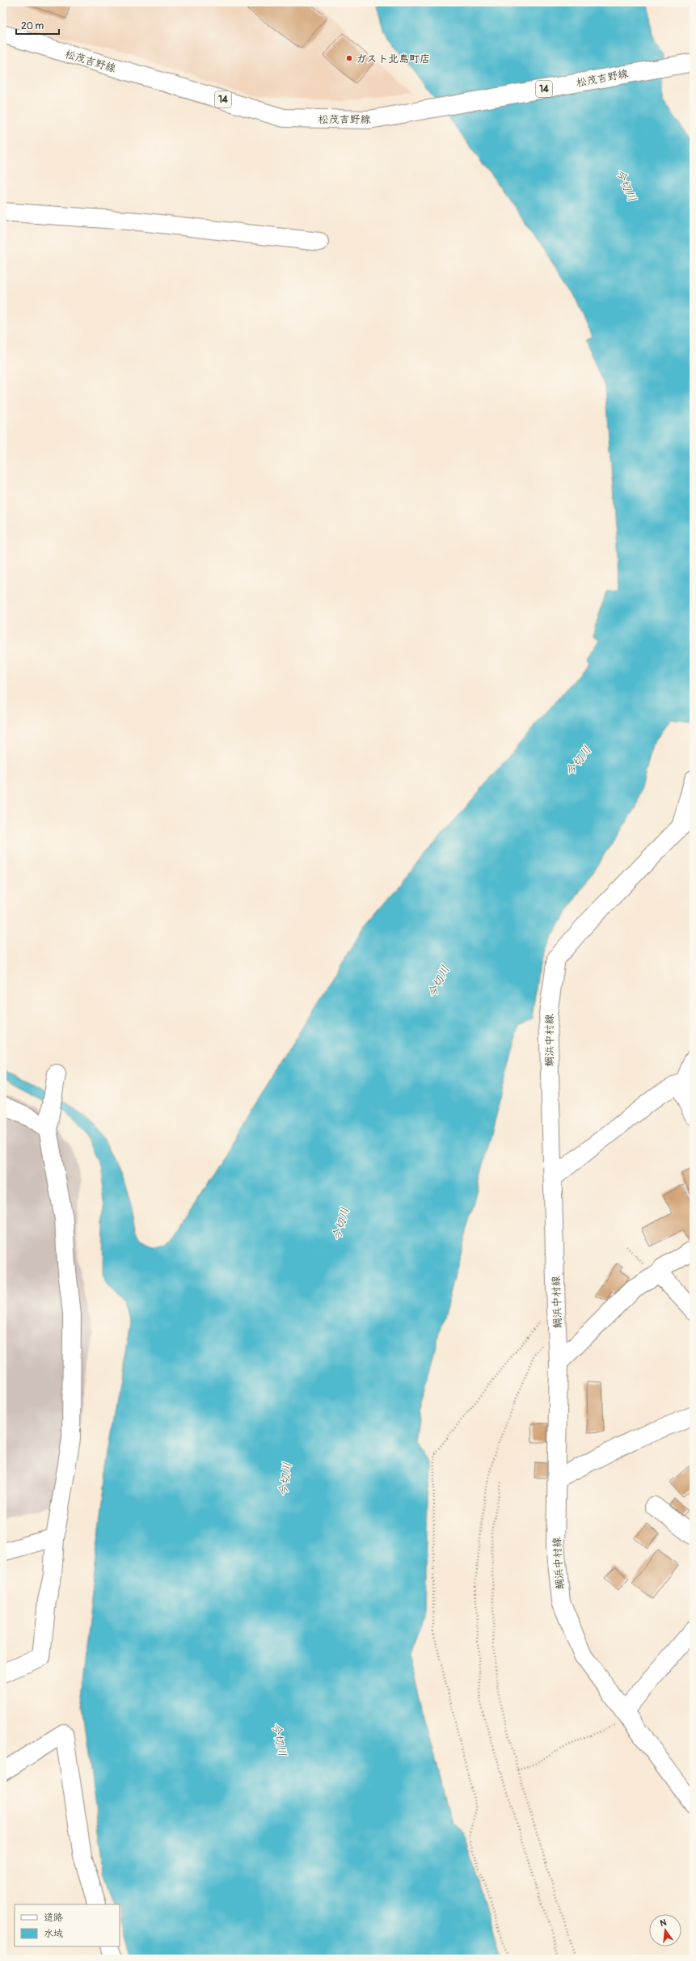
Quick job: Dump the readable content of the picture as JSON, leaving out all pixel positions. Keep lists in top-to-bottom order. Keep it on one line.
{"streets":{"main road":["松茂吉野線","14","鯛浜中村線"]},"water":["今切川"],"places":["ガスト北島町店"],"legend":["道路","水域"],"scale_bar":"20 m","north":"top"}
